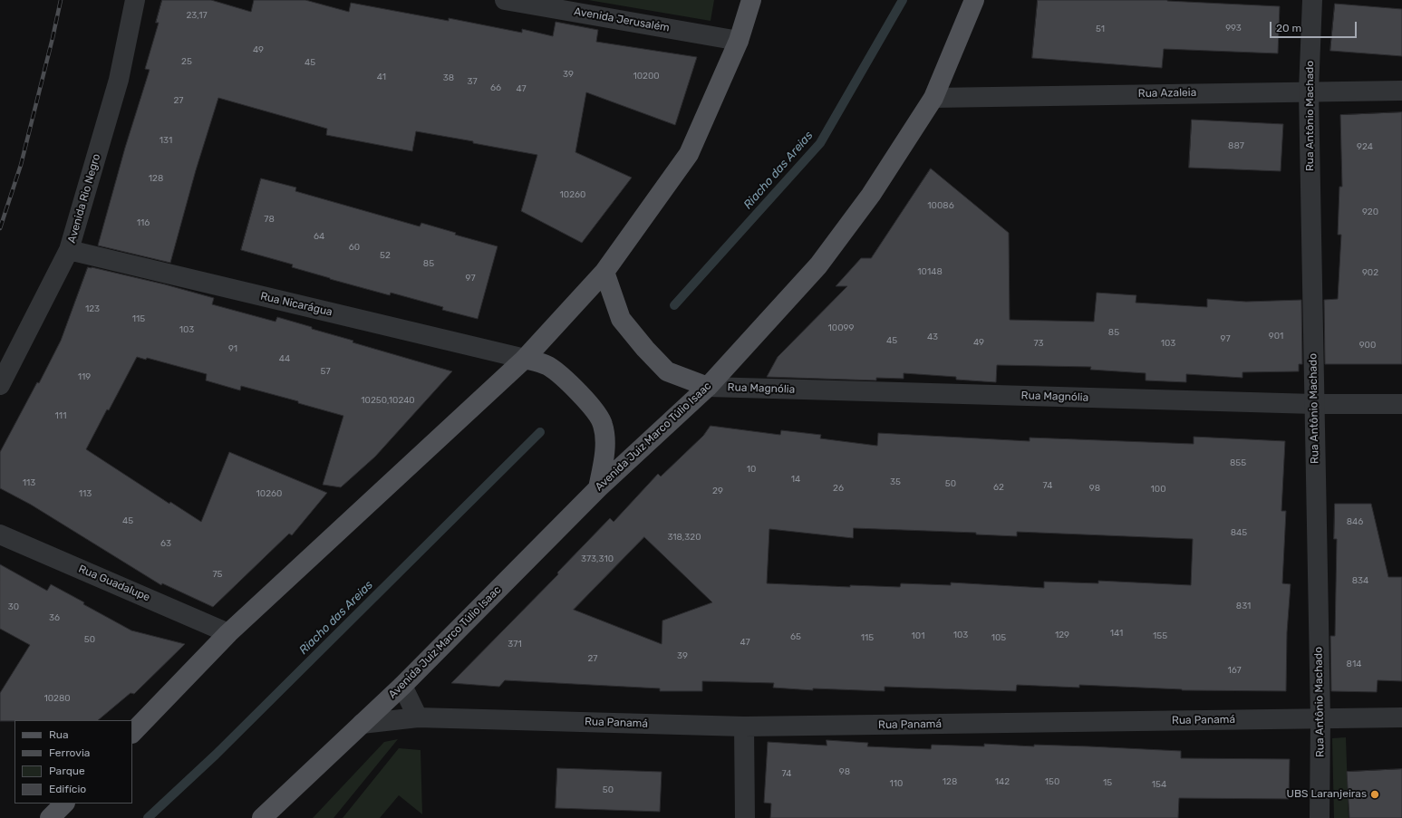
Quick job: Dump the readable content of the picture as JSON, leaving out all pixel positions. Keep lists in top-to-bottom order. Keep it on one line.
{"streets":{"main road":["Avenida Juiz Marco Túlio Isaac"],"street":["Avenida Jerusalém","Rua Azaleia","Rua Antônio Machado","Avenida Rio Negro","Rua Nicarágua","Rua Magnólia","Rua Guadalupe","Rua Panamá"]},"crossings":[["Rua Azaleia","Rua Antônio Machado"],["Rua Azaleia","Avenida Juiz Marco Túlio Isaac"],["Rua Antônio Machado","Rua Magnólia"],["Rua Antônio Machado","Rua Panamá"],["Avenida Rio Negro","Rua Nicarágua"],["Rua Magnólia","Avenida Juiz Marco Túlio Isaac"],["Avenida Juiz Marco Túlio Isaac","Rua Panamá"]],"water":["Riacho das Areias"],"places":["UBS Laranjeiras"],"house_numbers":["23,17","993","51","49","25","45","39","10200","41","38","37","66","47","27","131","887","924","128","10260","10086","920","78","116","64","60","52","85","10148","902","97","123","115","10099","103","85","901","43","97","45","49","73","103","900","91","44","57","119","10250,10240","111","855","10","14","35","113","50","74","62","26","98","100","29","113","10260","45","846","845","318,320","63","373,310","75","834","831","30","36","141","103","129","101","155","65","115","105","50","47","371","39","27","814","167","10280","98","74","128","142","150","15","110","154","50"],"legend":["Rua","Ferrovia","Parque","Edifício"],"scale_bar":"20 m"}
